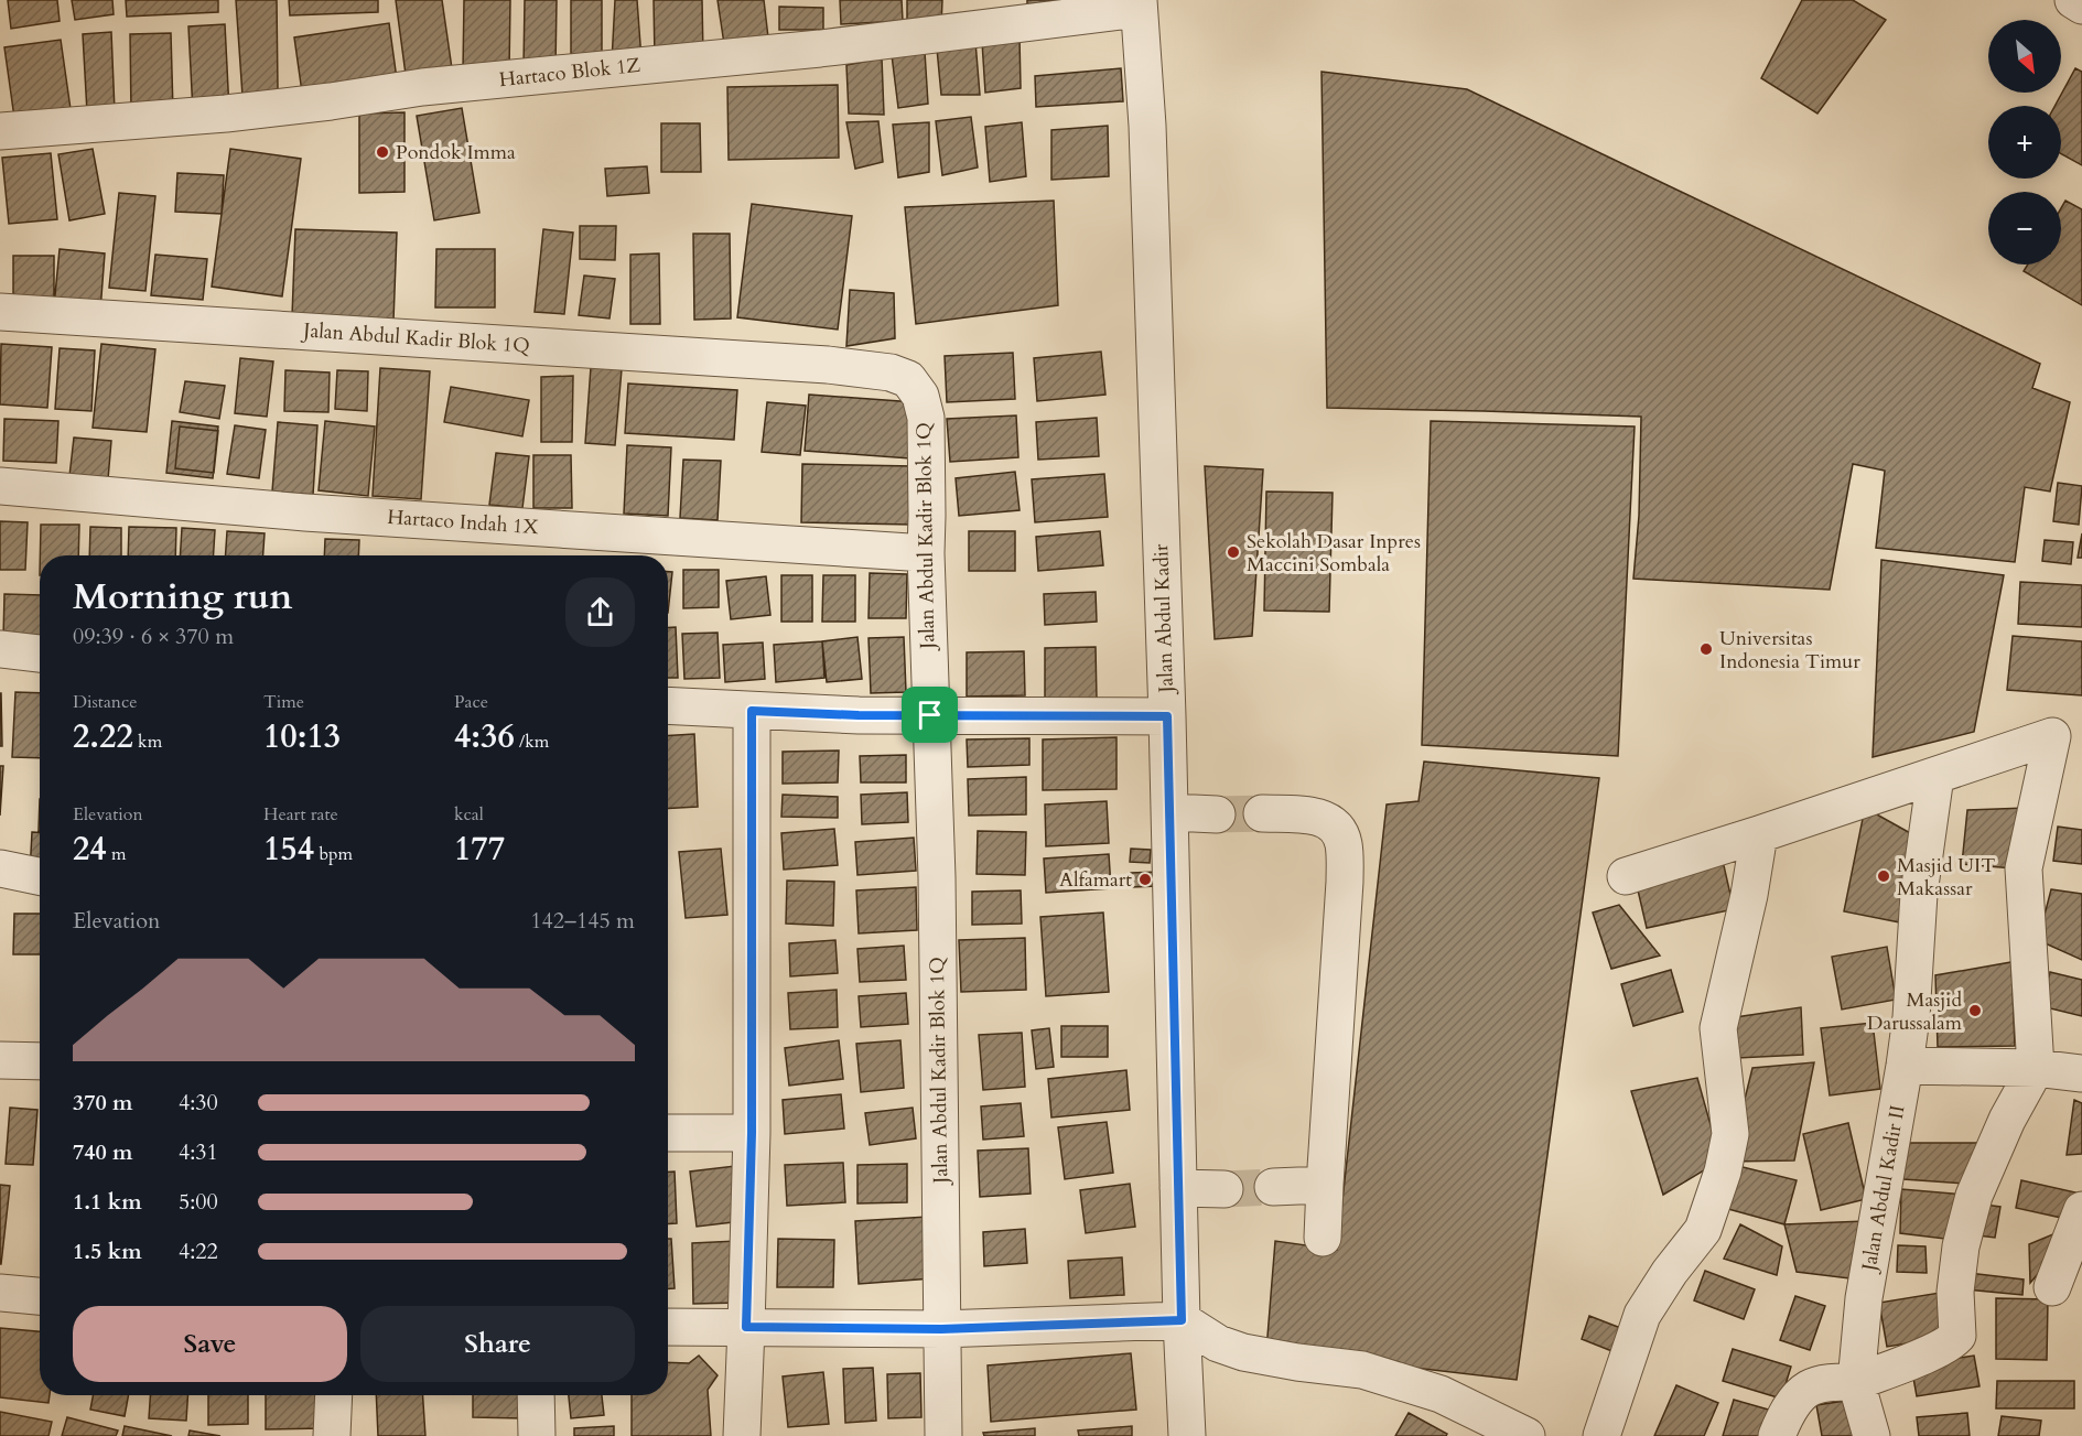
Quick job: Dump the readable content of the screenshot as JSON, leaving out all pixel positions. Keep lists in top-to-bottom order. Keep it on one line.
{"streets":{"street":["Hartaco Blok 1Z","Jalan Abdul Kadir Blok 1Q","Hartaco Indah 1X","Jalan Abdul Kadir","Jalan Abdul Kadir II"]},"crossings":[["Hartaco Blok 1Z","Jalan Abdul Kadir"],["Jalan Abdul Kadir Blok 1Q","Hartaco Indah 1X"]],"places":["Pondok Imma","Sekolah Dasar Inpres Maccini Sombala","Universitas Indonesia Timur","Masjid UIT Makassar","Alfamart","Masjid Darussalam"],"north":"bottom right","page":{"map_buttons":["+","−"],"heading":["Morning run","09:39 · 6 × 370 m"],"stats":[["Distance","2.22 km"],["Time","10:13"],["Pace","4:36 /km"],["Elevation","24 m"],["Heart rate","154 bpm"],["kcal","177"]],"chart":["Elevation","142–145 m"],"list":[{"name":"370 m","note":"4:30"},{"name":"740 m","note":"4:31"},{"name":"1.1 km","note":"5:00"},{"name":"1.5 km","note":"4:22"}],"buttons":["Save","Share"]}}
